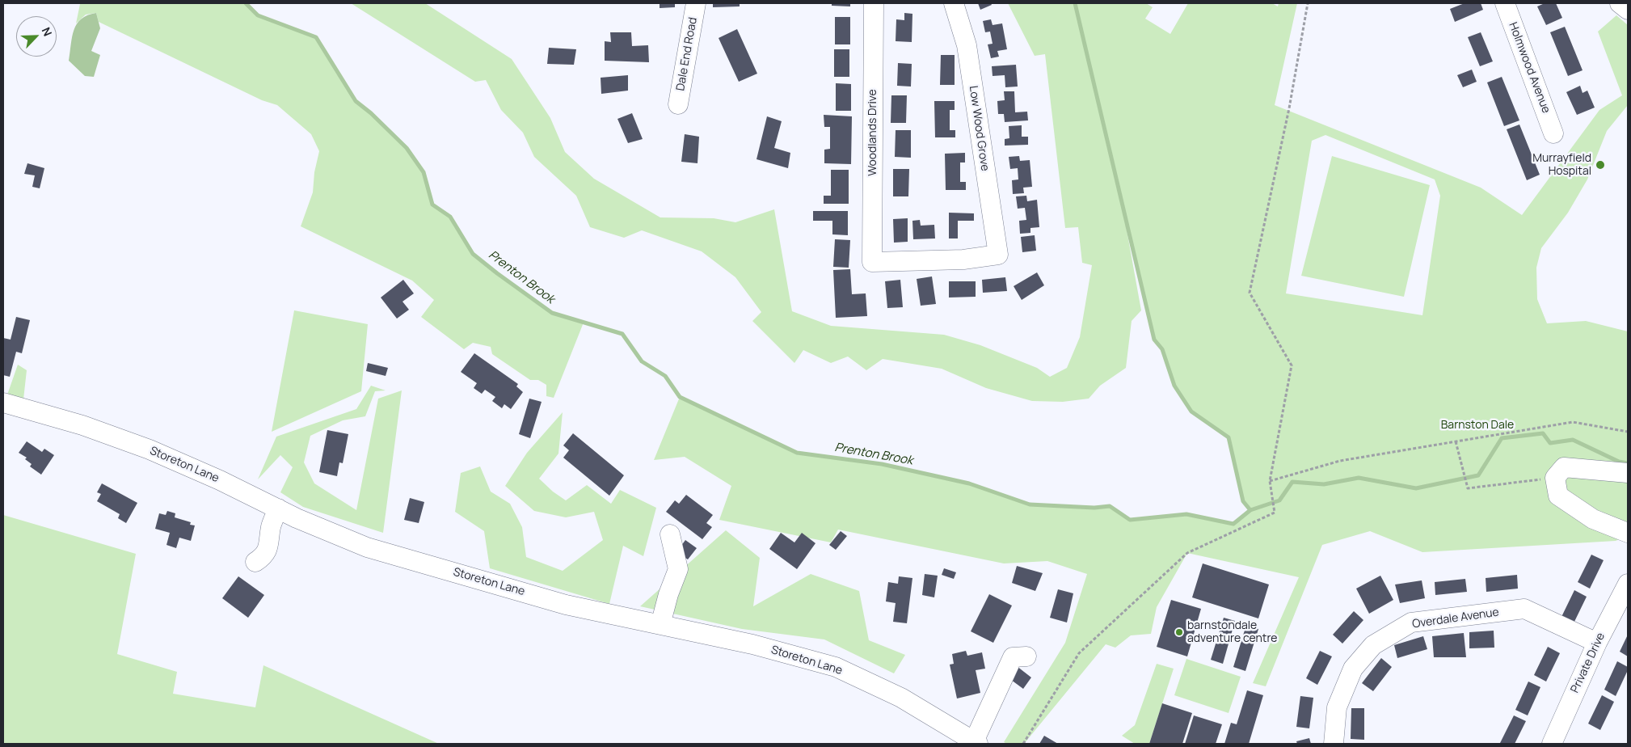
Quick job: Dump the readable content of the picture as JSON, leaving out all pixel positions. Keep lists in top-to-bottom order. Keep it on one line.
{"streets":{"street":["Dale End Road","Holmwood Avenue","Low Wood Grove","Woodlands Drive","Storeton Lane","Overdale Avenue","Private Drive"]},"crossings":[["Low Wood Grove","Woodlands Drive"],["Overdale Avenue","Private Drive"]],"water":["Prenton Brook"],"parks":["Barnston Dale"],"places":["Murrayfield Hospital","barnstondale adventure centre"],"north":"top right"}
